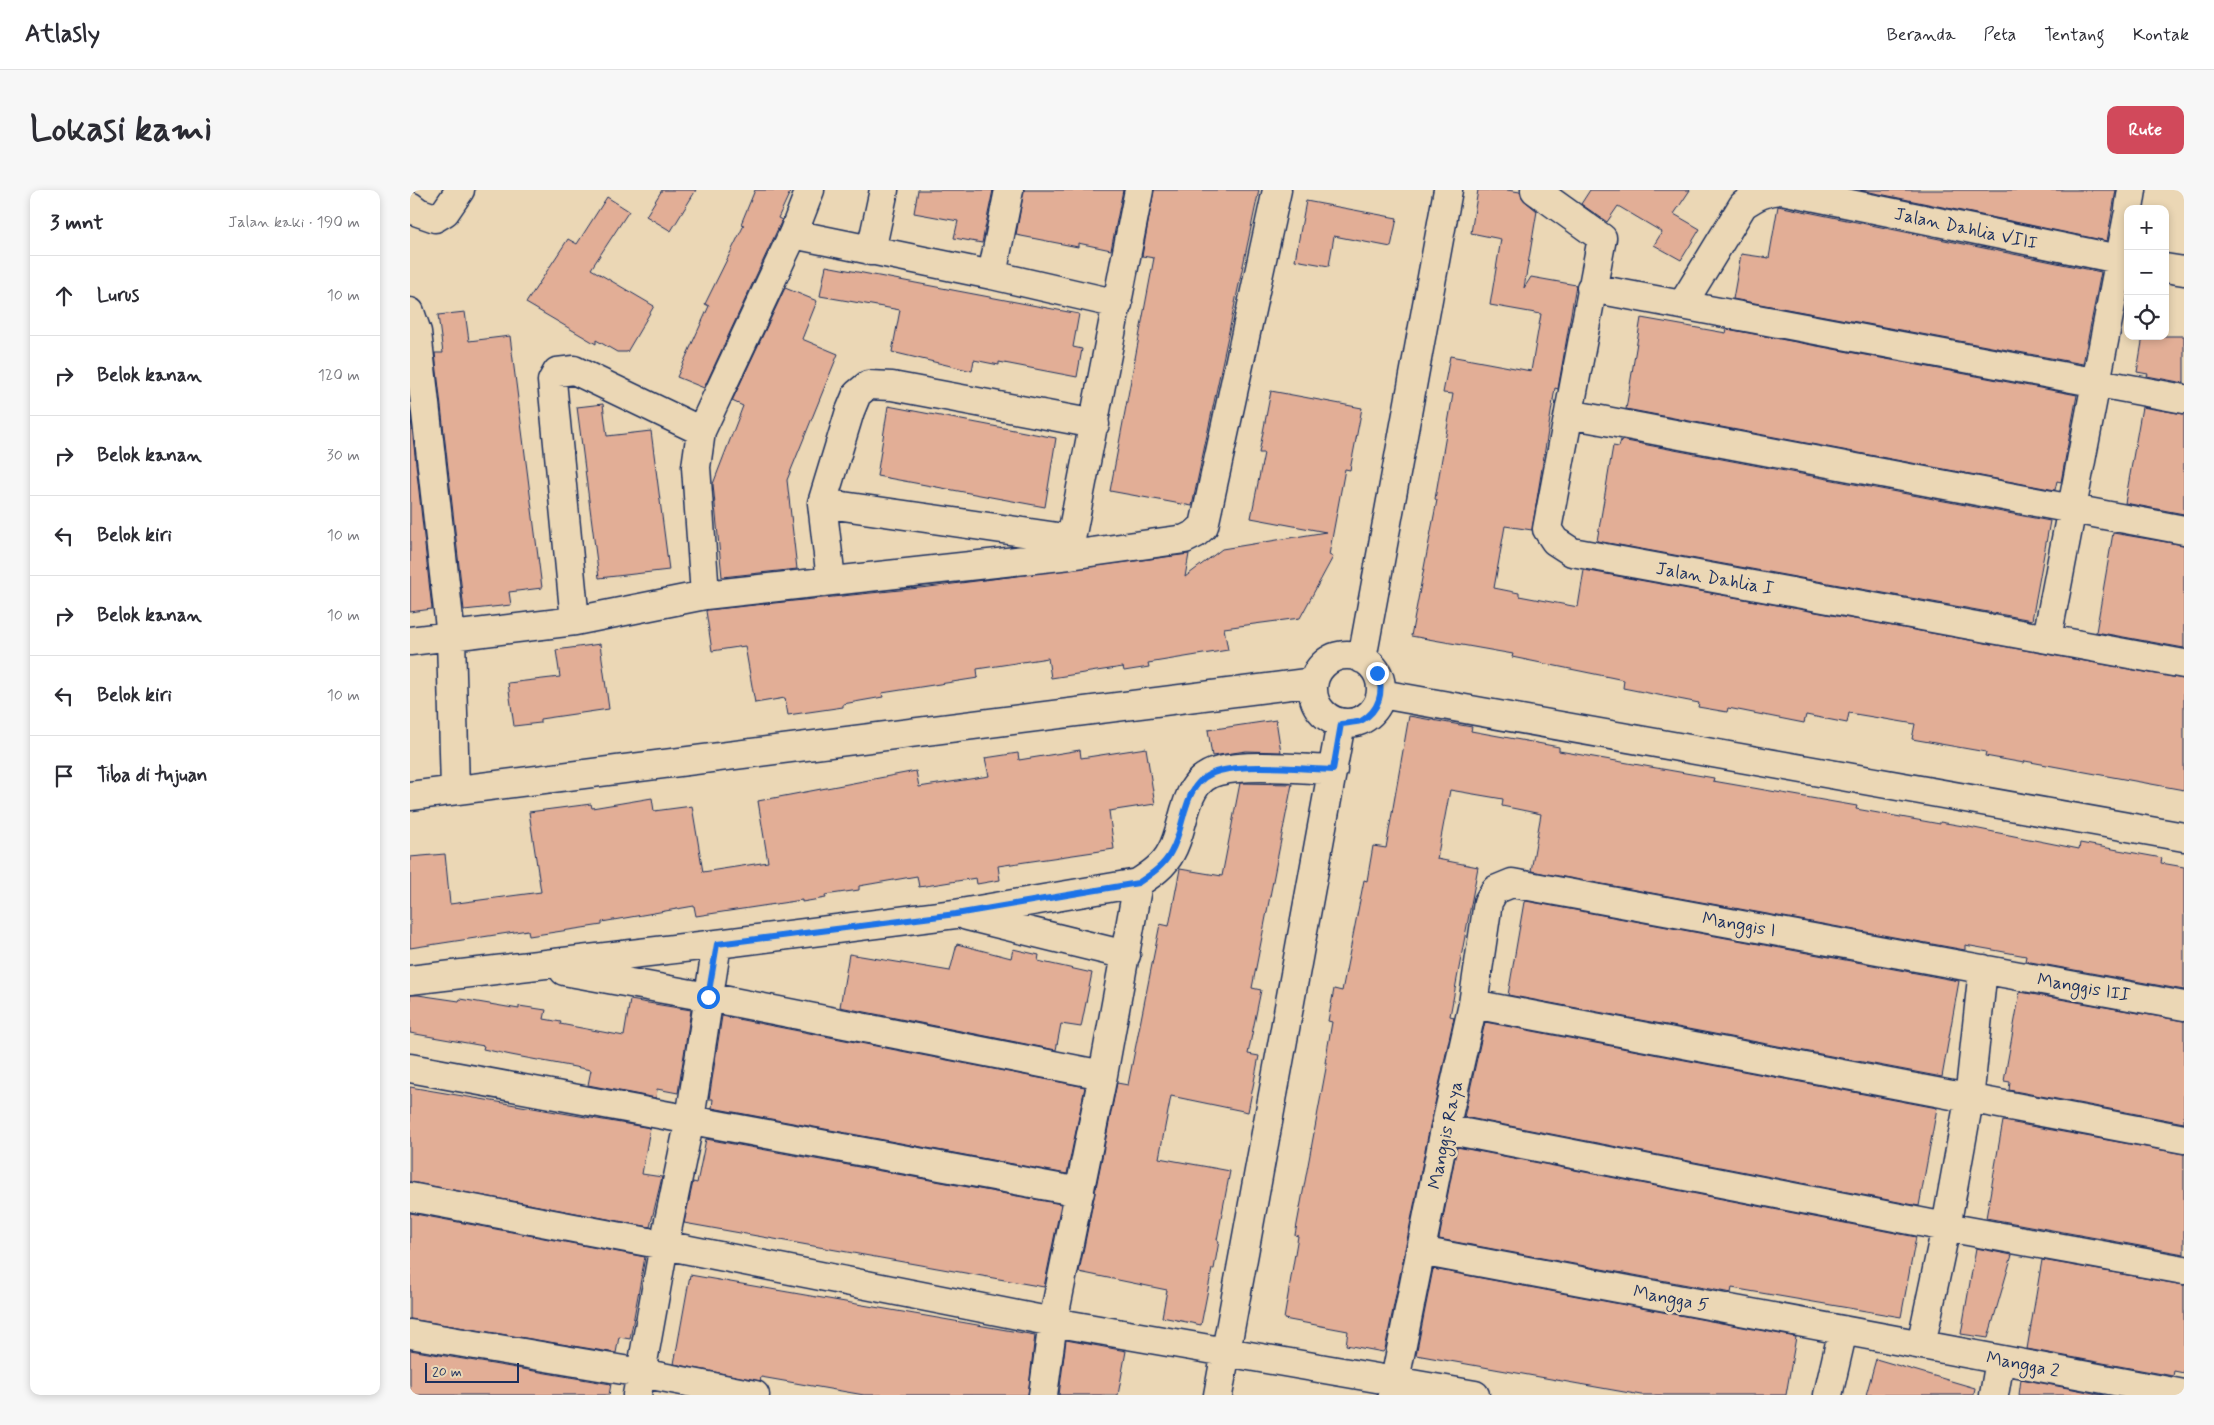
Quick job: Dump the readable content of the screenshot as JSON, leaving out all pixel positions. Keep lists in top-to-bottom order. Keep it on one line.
{"streets":{"street":["Jalan Dahlia VIII","Jalan Dahlia I","Manggis I","Manggis III","Manggis Raya","Mangga 5","Mangga 2"]},"crossings":[["Manggis I","Manggis III"],["Manggis I","Manggis Raya"],["Manggis Raya","Mangga 5"],["Mangga 5","Mangga 2"]],"scale_bar":"20 m","page":{"header":"Atlasly","nav":["Beranda","Peta","Tentang","Kontak"],"buttons":"Rute","title":"Lokasi kami","heading":["3 mnt","Jalan kaki · 190 m"],"map_buttons":["+","−"],"list":[["Lurus","10 m"],["Belok kanan","120 m"],["Belok kanan","30 m"],["Belok kiri","10 m"],["Belok kanan","10 m"],["Belok kiri","10 m"],"Tiba di tujuan"],"scale":"20 m"}}
